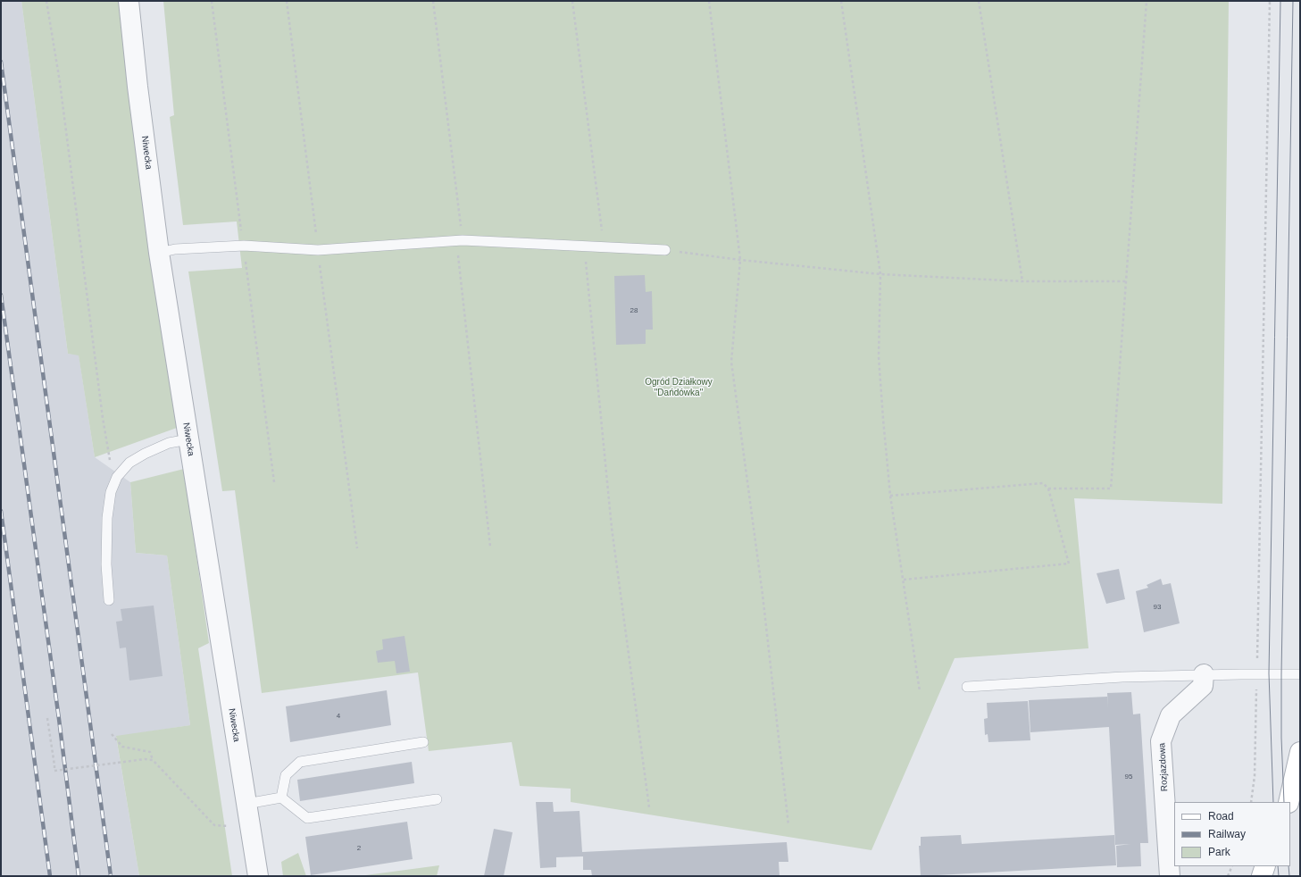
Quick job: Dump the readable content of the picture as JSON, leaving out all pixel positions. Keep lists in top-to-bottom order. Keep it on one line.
{"streets":{"street":["Niwecka","Rozjazdowa"]},"parks":["Ogród Działkowy \"Dańdówka\""],"house_numbers":["28","93","4","95","2"],"legend":["Road","Railway","Park"]}
